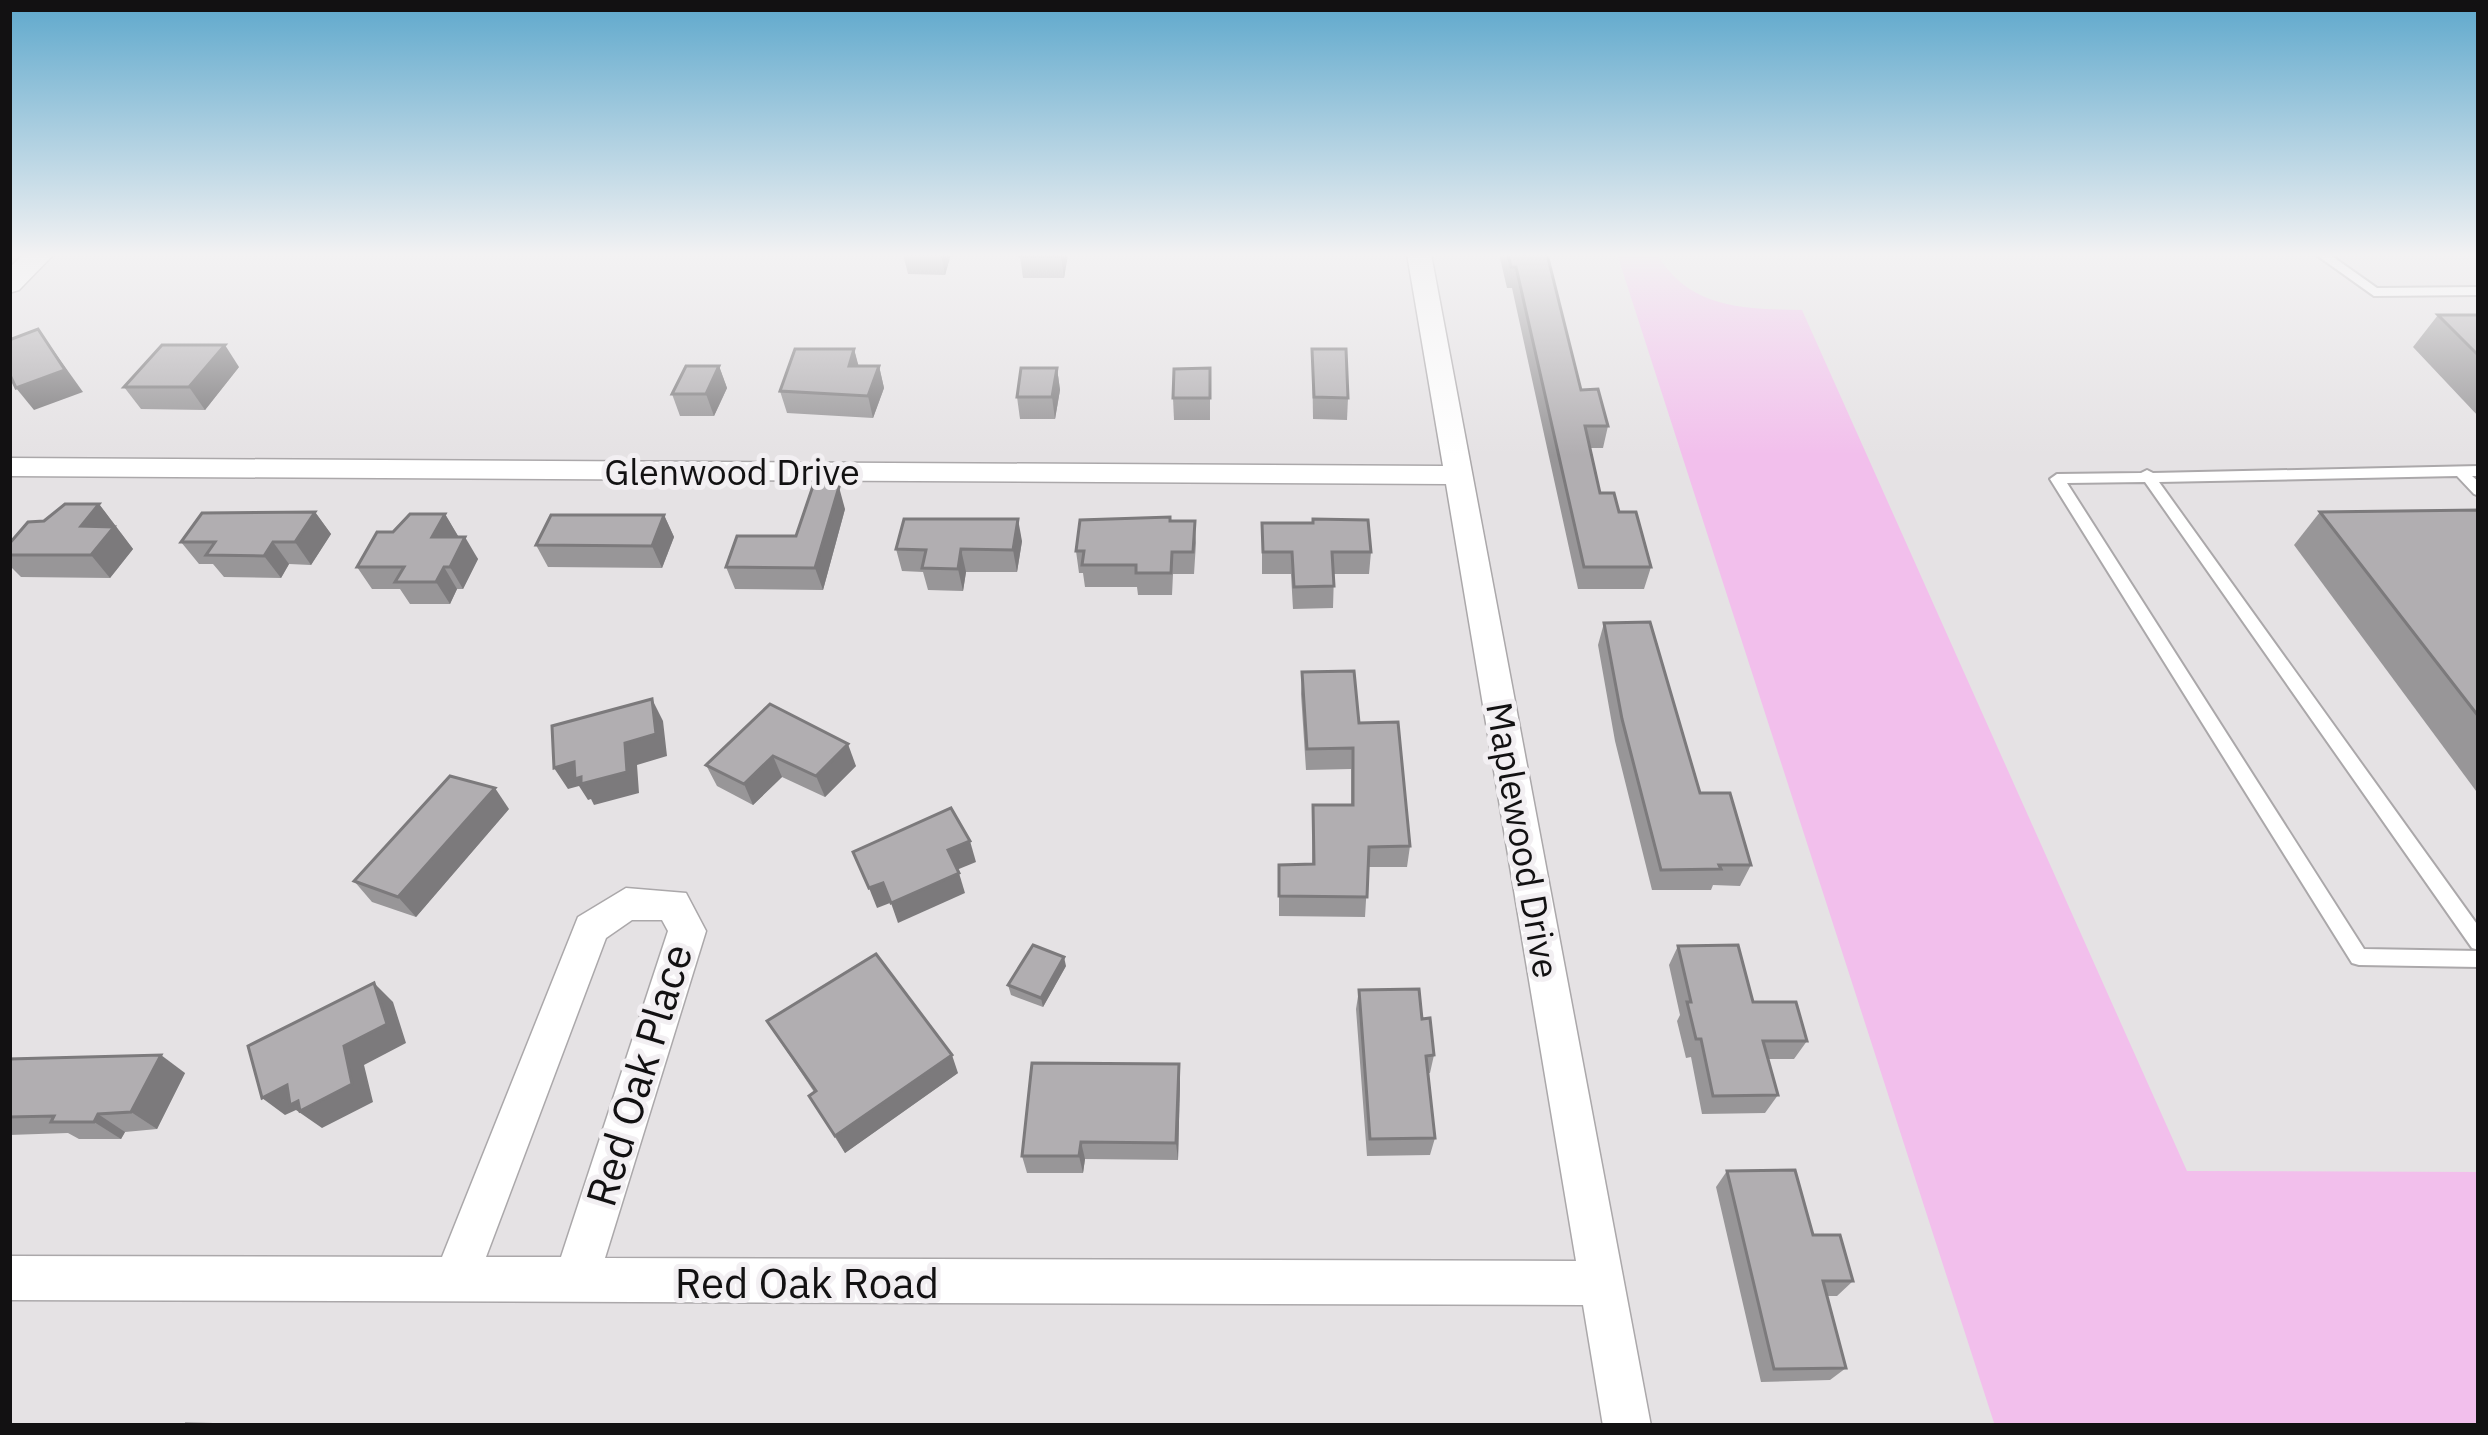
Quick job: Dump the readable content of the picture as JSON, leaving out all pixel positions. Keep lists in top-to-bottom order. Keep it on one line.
{"streets":{"street":["Glenwood Drive","Maplewood Drive","Red Oak Place","Red Oak Road"]},"crossings":[["Glenwood Drive","Maplewood Drive"],["Maplewood Drive","Red Oak Road"],["Red Oak Place","Red Oak Road"]]}
